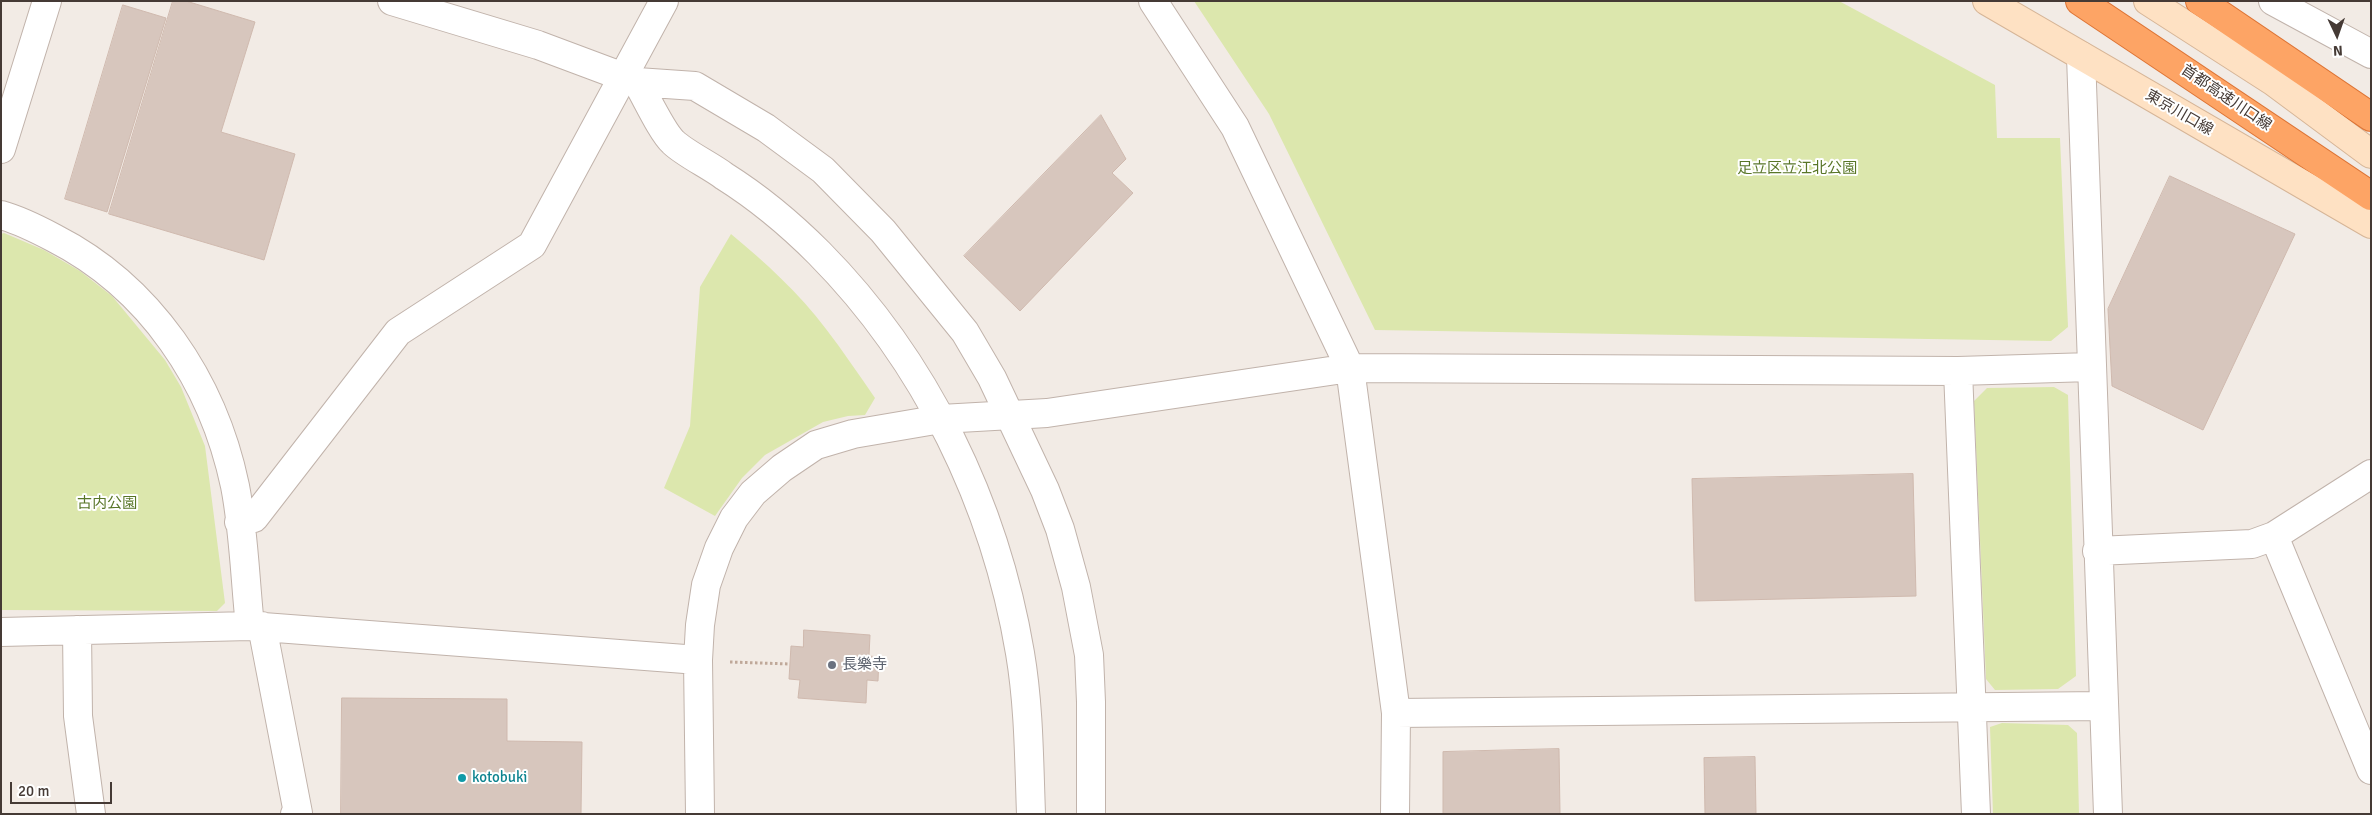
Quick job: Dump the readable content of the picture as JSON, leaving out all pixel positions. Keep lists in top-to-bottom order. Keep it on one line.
{"streets":{"highway":["首都高速川口線"],"main road":["東京川口線"]},"parks":["足立区立江北公園","古内公園"],"places":["長樂寺","kotobuki"],"scale_bar":"20 m","north":"bottom"}
